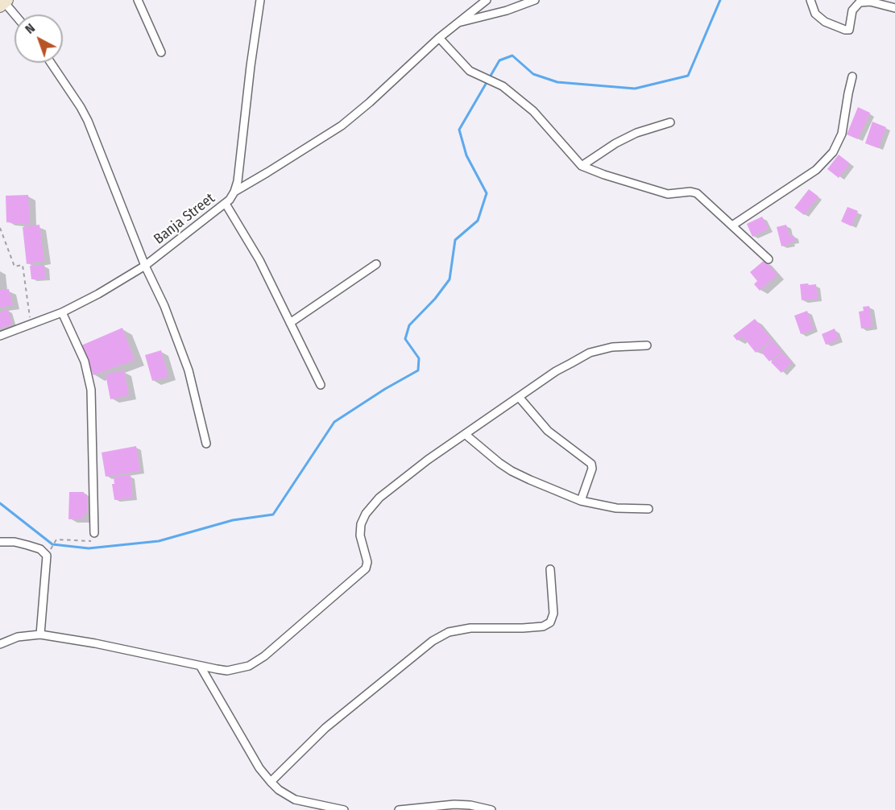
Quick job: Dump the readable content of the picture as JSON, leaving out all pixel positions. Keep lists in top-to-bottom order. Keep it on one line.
{"streets":{"street":["Banja Street"]},"north":"top left"}
